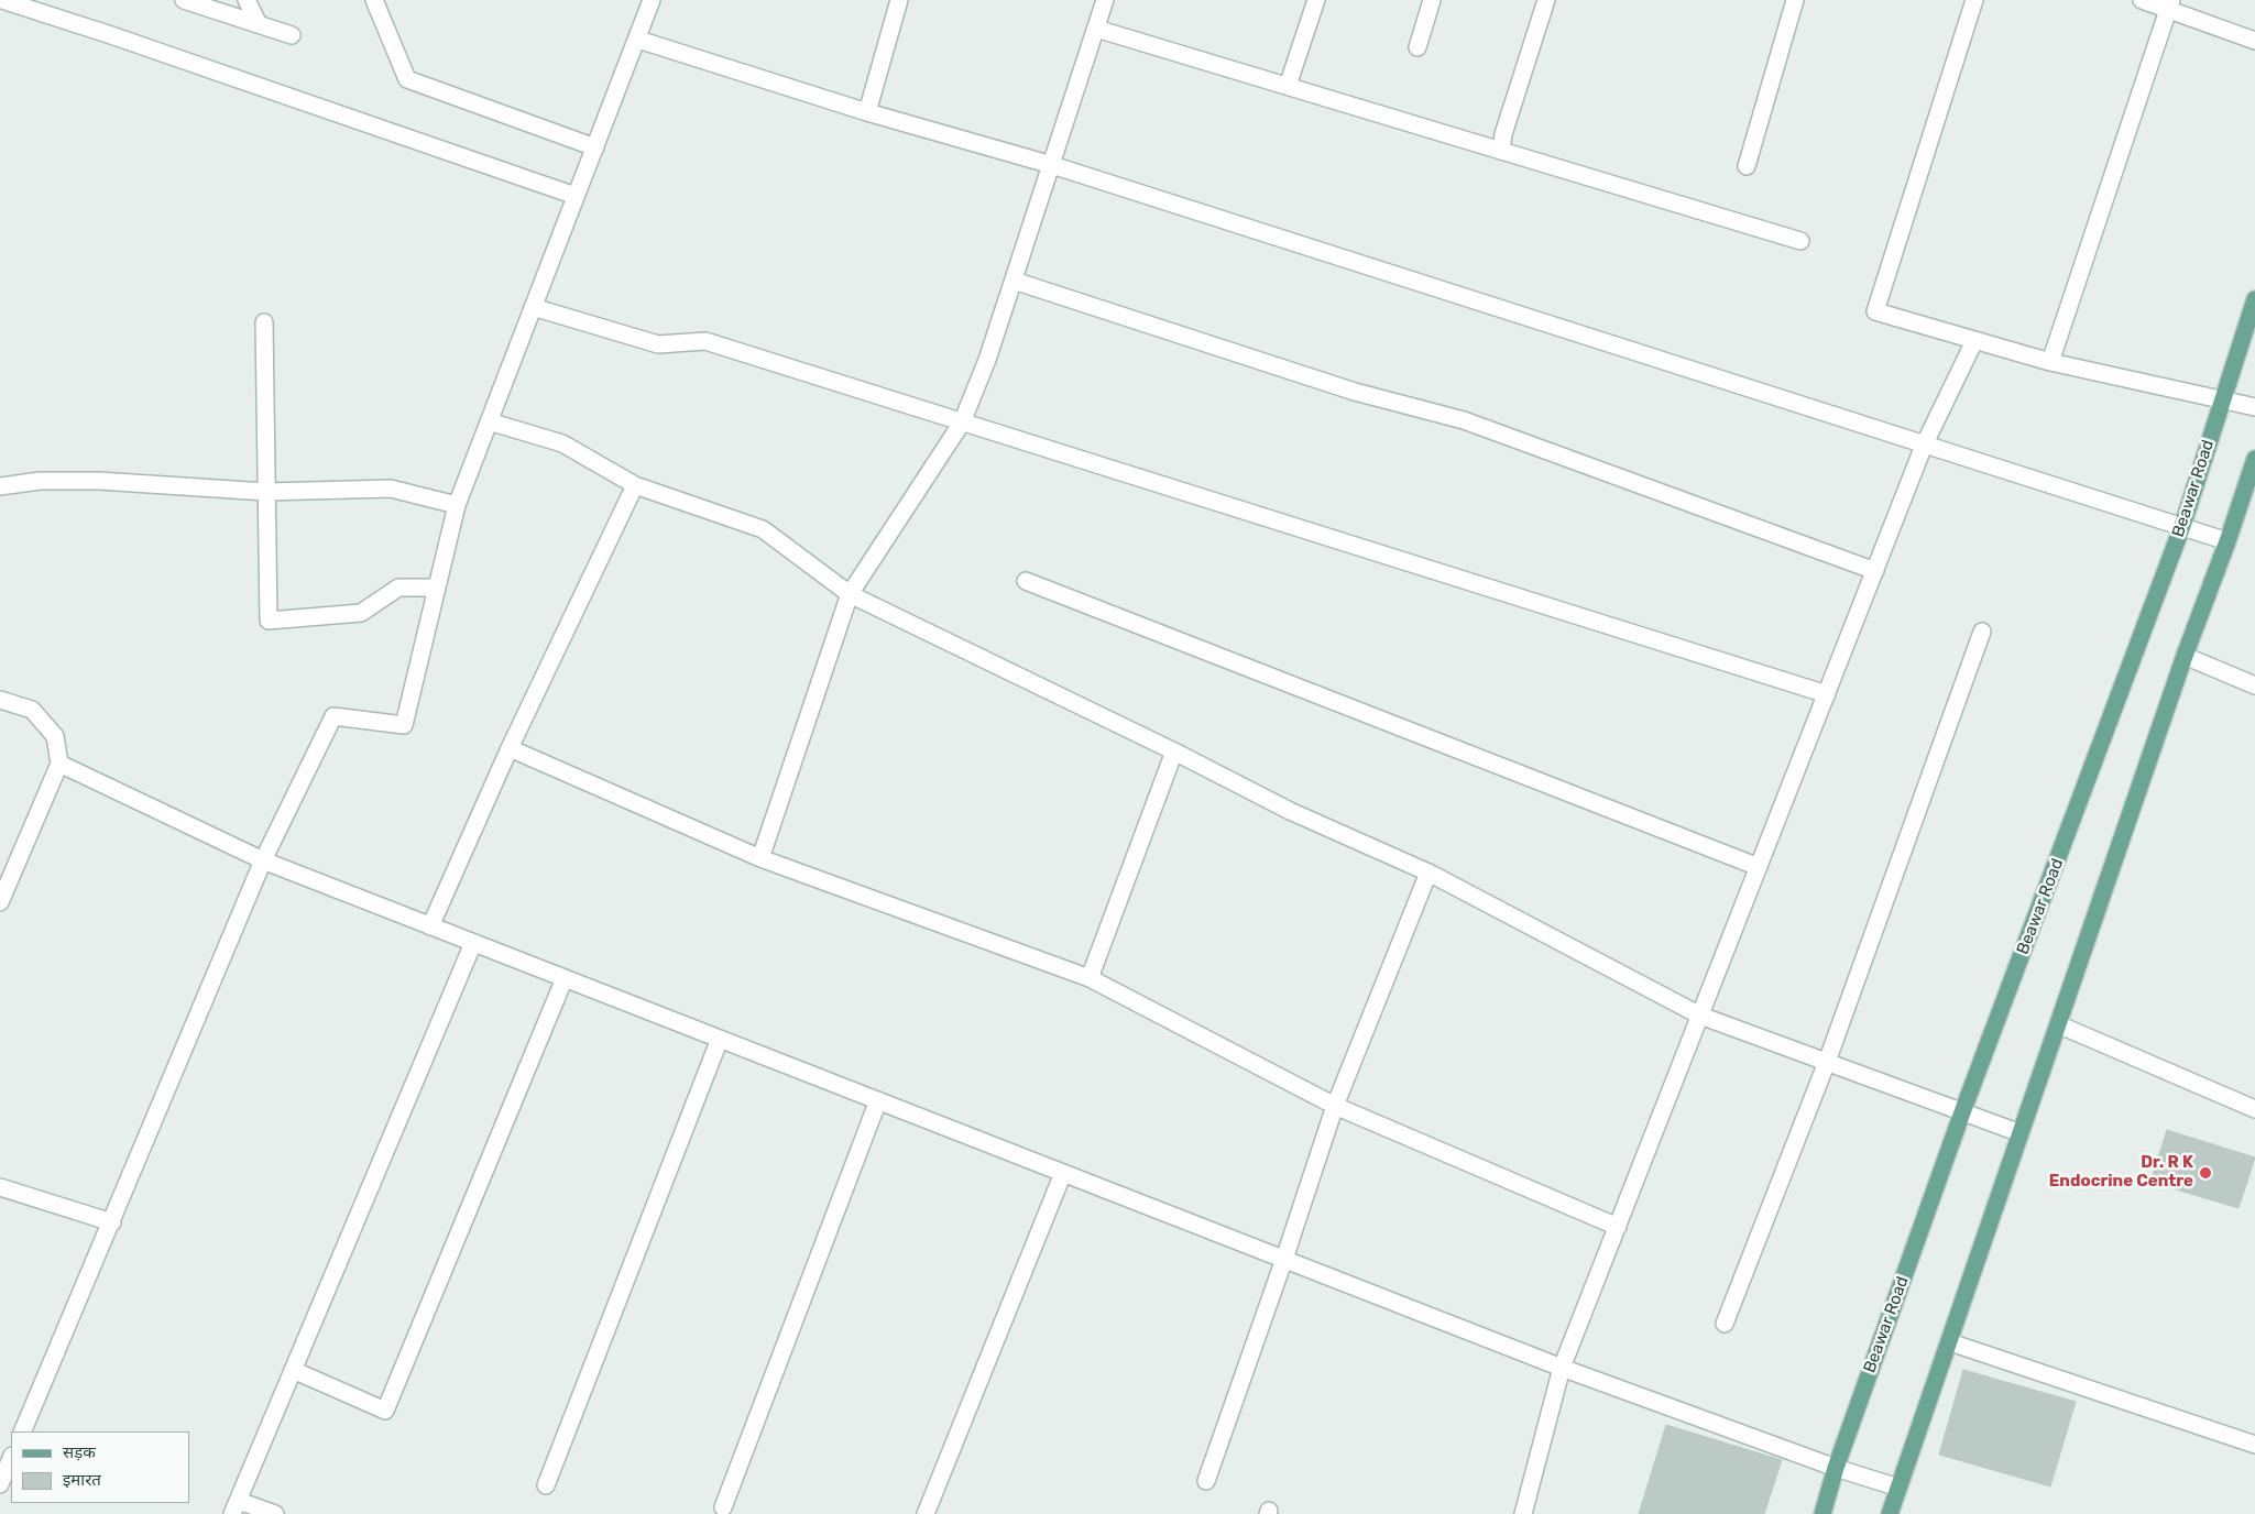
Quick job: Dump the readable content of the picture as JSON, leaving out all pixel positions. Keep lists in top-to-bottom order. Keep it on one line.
{"streets":{"main road":["Beawar Road"]},"places":["Dr. R K Endocrine Centre"],"legend":["सड़क","इमारत"]}
